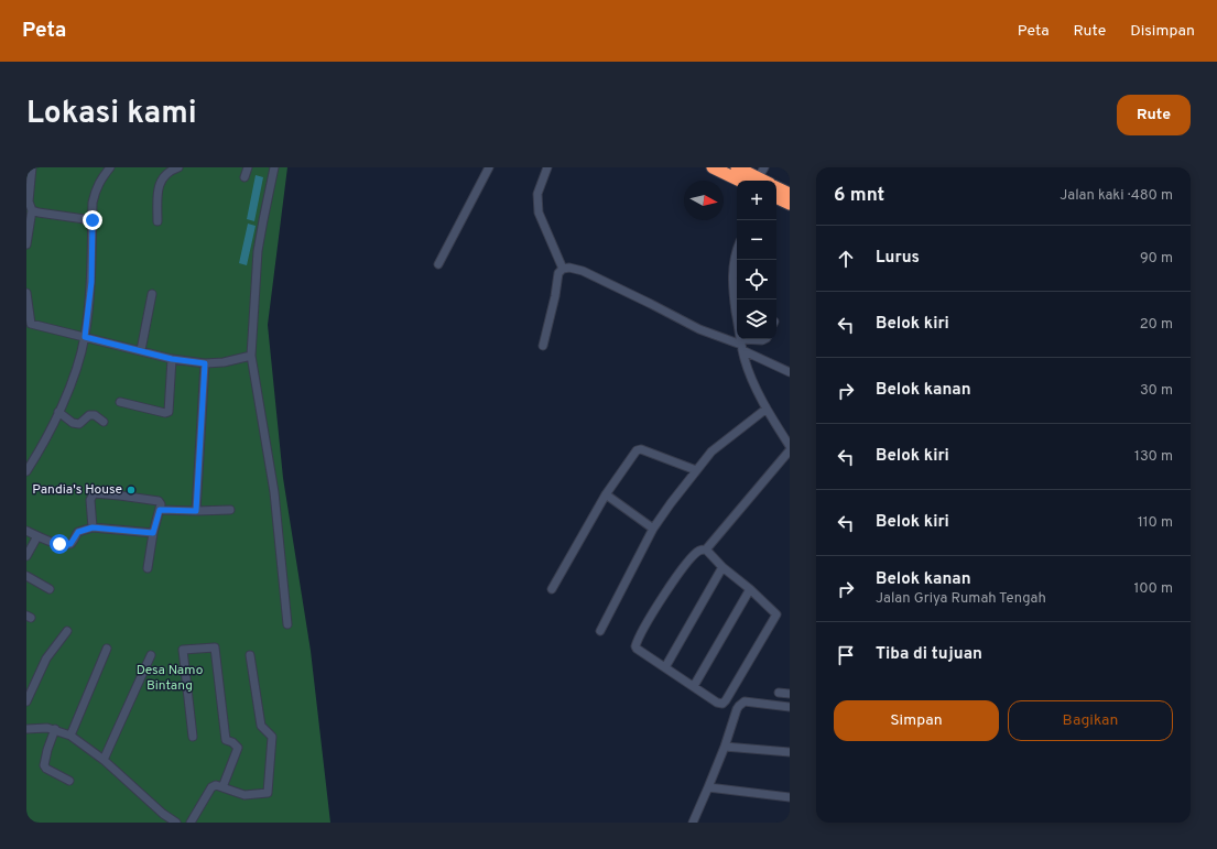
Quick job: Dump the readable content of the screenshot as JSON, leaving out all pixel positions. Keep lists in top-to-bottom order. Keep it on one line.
{"parks":["Desa Namo Bintang"],"places":["Pandia's House"],"north":"right","page":{"header":"Peta","nav":["Peta","Rute","Disimpan"],"title":"Lokasi kami","buttons":["Rute",["Simpan","Bagikan"]],"heading":["6 mnt","Jalan kaki · 480 m"],"map_buttons":["+","−"],"list":[["Lurus","90 m"],["Belok kiri","20 m"],["Belok kanan","30 m"],["Belok kiri","130 m"],["Belok kiri","110 m"],["Belok kanan","Jalan Griya Rumah Tengah","100 m"],"Tiba di tujuan"]}}
